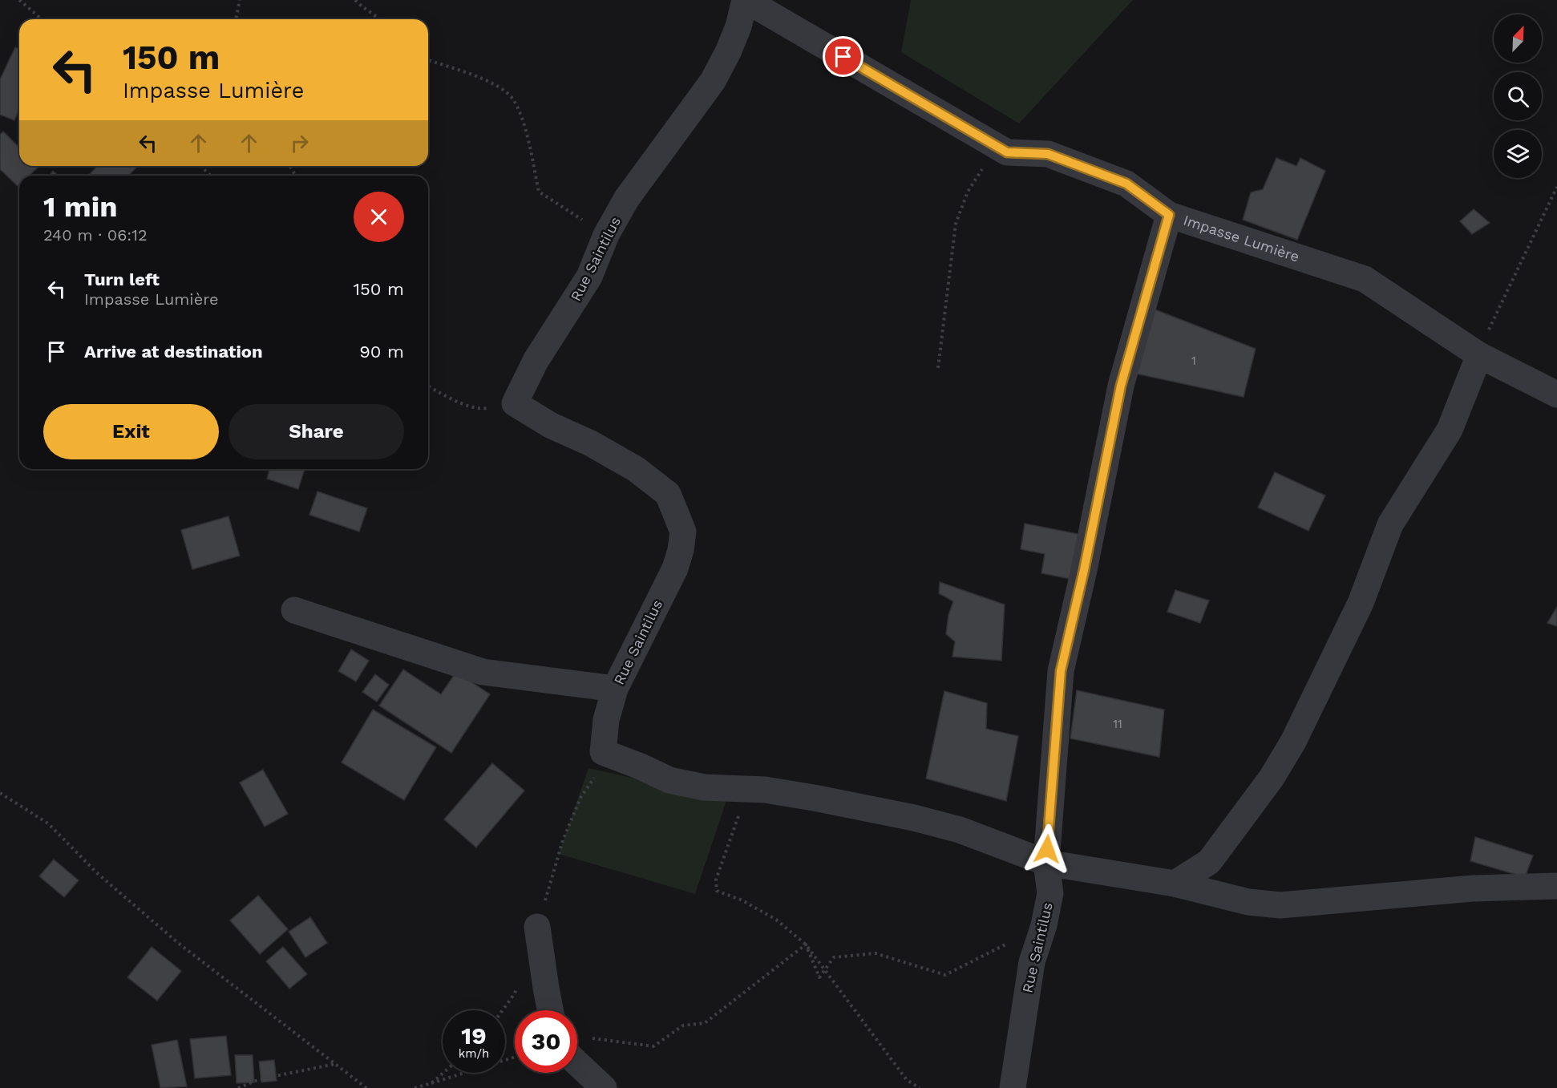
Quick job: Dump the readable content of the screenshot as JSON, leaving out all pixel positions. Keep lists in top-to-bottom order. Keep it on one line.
{"streets":{"street":["Impasse Lumière","Rue Saintilus"]},"crossings":[["Impasse Lumière","Rue Saintilus"]],"house_numbers":["1","11"],"north":"top right","page":{"turn":["150 m","Impasse Lumière"],"heading":["1 min","240 m · 06:12"],"list":[{"name":"Turn left","note":"Impasse Lumière","value":"150 m"},{"name":"Arrive at destination","value":"90 m"}],"buttons":["Exit","Share"],"speed":"19 km/h","limit":"30"}}
